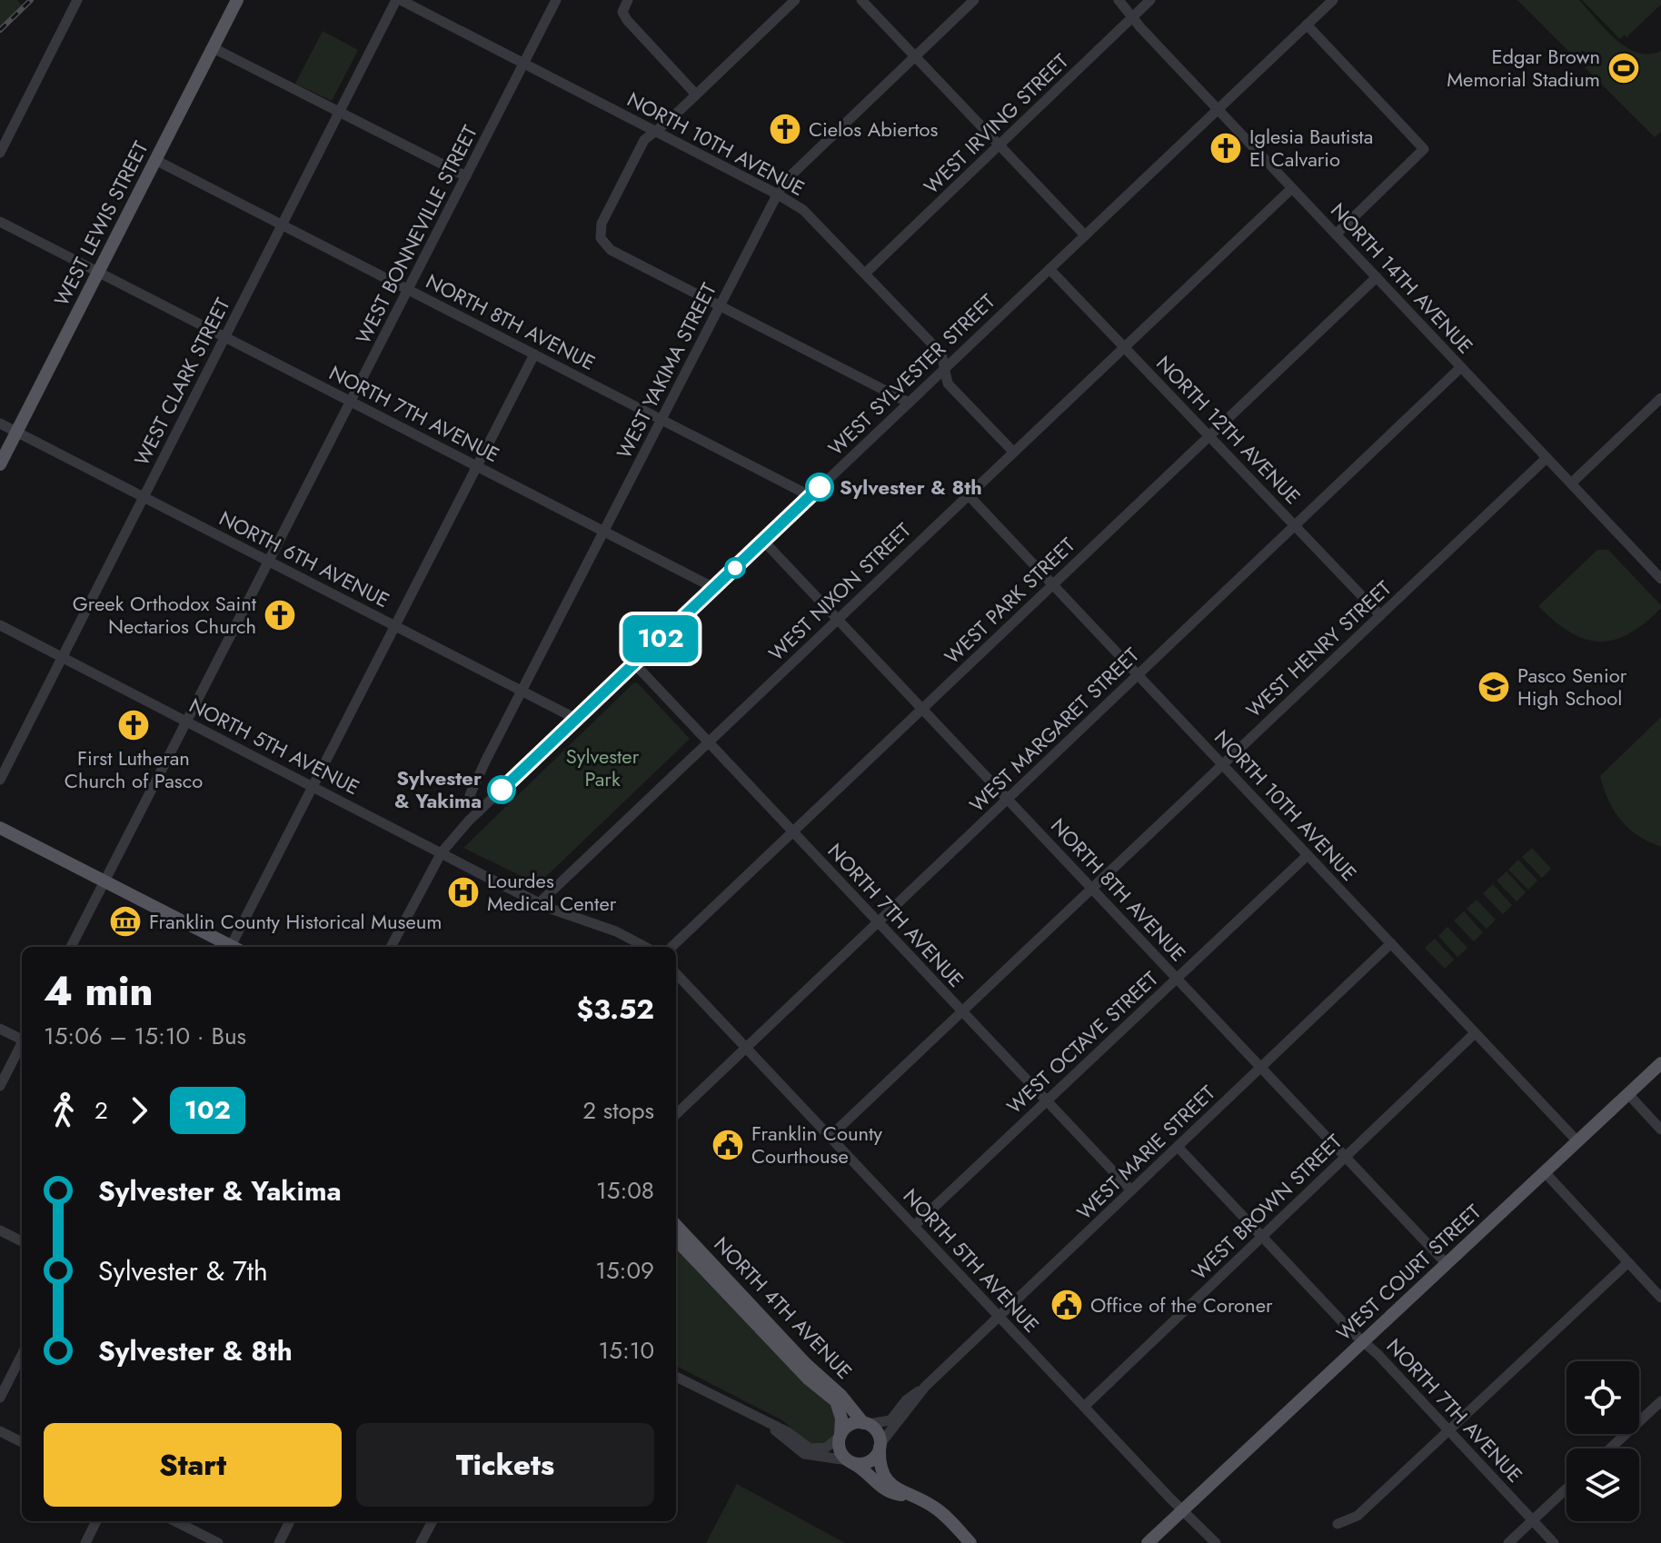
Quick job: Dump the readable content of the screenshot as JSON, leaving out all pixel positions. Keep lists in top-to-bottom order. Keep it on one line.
{"streets":{"main road":["WEST LEWIS STREET","WEST COURT STREET","NORTH 4TH AVENUE"],"street":["WEST IRVING STREET","NORTH 10TH AVENUE","WEST BONNEVILLE STREET","NORTH 14TH AVENUE","NORTH 8TH AVENUE","WEST YAKIMA STREET","WEST SYLVESTER STREET","WEST CLARK STREET","NORTH 7TH AVENUE","NORTH 12TH AVENUE","NORTH 6TH AVENUE","WEST NIXON STREET","WEST PARK STREET","WEST HENRY STREET","WEST MARGARET STREET","NORTH 5TH AVENUE","WEST OCTAVE STREET","WEST MARIE STREET","WEST BROWN STREET"]},"crossings":[["WEST IRVING STREET","NORTH 10TH AVENUE"],["WEST IRVING STREET","NORTH 14TH AVENUE"],["NORTH 10TH AVENUE","WEST BONNEVILLE STREET"],["NORTH 10TH AVENUE","WEST YAKIMA STREET"],["NORTH 10TH AVENUE","WEST SYLVESTER STREET"],["NORTH 10TH AVENUE","WEST CLARK STREET"],["NORTH 10TH AVENUE","WEST NIXON STREET"],["NORTH 10TH AVENUE","WEST PARK STREET"],["NORTH 10TH AVENUE","WEST HENRY STREET"],["NORTH 10TH AVENUE","WEST MARGARET STREET"],["NORTH 10TH AVENUE","WEST OCTAVE STREET"],["NORTH 10TH AVENUE","WEST MARIE STREET"],["NORTH 10TH AVENUE","WEST BROWN STREET"],["NORTH 10TH AVENUE","WEST COURT STREET"],["WEST LEWIS STREET","NORTH 8TH AVENUE"],["WEST LEWIS STREET","NORTH 7TH AVENUE"],["WEST LEWIS STREET","NORTH 6TH AVENUE"],["WEST BONNEVILLE STREET","NORTH 8TH AVENUE"],["WEST BONNEVILLE STREET","NORTH 7TH AVENUE"],["WEST BONNEVILLE STREET","NORTH 6TH AVENUE"],["WEST BONNEVILLE STREET","NORTH 5TH AVENUE"],["NORTH 14TH AVENUE","WEST SYLVESTER STREET"],["NORTH 14TH AVENUE","WEST NIXON STREET"],["NORTH 14TH AVENUE","WEST PARK STREET"],["NORTH 14TH AVENUE","WEST HENRY STREET"],["NORTH 14TH AVENUE","WEST MARGARET STREET"],["NORTH 8TH AVENUE","WEST YAKIMA STREET"],["NORTH 8TH AVENUE","WEST SYLVESTER STREET"],["NORTH 8TH AVENUE","WEST CLARK STREET"],["NORTH 8TH AVENUE","WEST NIXON STREET"],["NORTH 8TH AVENUE","WEST PARK STREET"],["NORTH 8TH AVENUE","WEST HENRY STREET"],["NORTH 8TH AVENUE","WEST MARGARET STREET"],["NORTH 8TH AVENUE","WEST OCTAVE STREET"],["NORTH 8TH AVENUE","WEST MARIE STREET"],["NORTH 8TH AVENUE","WEST BROWN STREET"],["NORTH 8TH AVENUE","WEST COURT STREET"],["WEST YAKIMA STREET","WEST SYLVESTER STREET"],["WEST YAKIMA STREET","NORTH 7TH AVENUE"],["WEST YAKIMA STREET","NORTH 6TH AVENUE"],["WEST SYLVESTER STREET","NORTH 7TH AVENUE"],["WEST SYLVESTER STREET","NORTH 12TH AVENUE"],["WEST SYLVESTER STREET","NORTH 6TH AVENUE"],["WEST SYLVESTER STREET","NORTH 5TH AVENUE"],["WEST CLARK STREET","NORTH 7TH AVENUE"],["WEST CLARK STREET","NORTH 6TH AVENUE"],["WEST CLARK STREET","NORTH 5TH AVENUE"],["NORTH 7TH AVENUE","WEST NIXON STREET"],["NORTH 7TH AVENUE","WEST PARK STREET"],["NORTH 7TH AVENUE","WEST HENRY STREET"],["NORTH 7TH AVENUE","WEST MARGARET STREET"],["NORTH 7TH AVENUE","WEST OCTAVE STREET"],["NORTH 7TH AVENUE","WEST MARIE STREET"],["NORTH 7TH AVENUE","WEST BROWN STREET"],["NORTH 7TH AVENUE","WEST COURT STREET"],["NORTH 12TH AVENUE","WEST NIXON STREET"],["NORTH 12TH AVENUE","WEST PARK STREET"],["NORTH 12TH AVENUE","WEST HENRY STREET"],["NORTH 12TH AVENUE","WEST MARGARET STREET"],["WEST NIXON STREET","NORTH 5TH AVENUE"],["WEST HENRY STREET","NORTH 5TH AVENUE"],["WEST MARGARET STREET","NORTH 5TH AVENUE"],["NORTH 5TH AVENUE","WEST OCTAVE STREET"],["NORTH 5TH AVENUE","WEST MARIE STREET"],["NORTH 5TH AVENUE","WEST BROWN STREET"],["NORTH 5TH AVENUE","WEST COURT STREET"],["WEST MARIE STREET","NORTH 4TH AVENUE"]],"parks":["Sylvester Park"],"places":{"sports":["Edgar Brown Memorial Stadium"],"church":["Cielos Abiertos","Iglesia Bautista El Calvario","Greek Orthodox Saint Nectarios Church","First Lutheran Church of Pasco"],"other":["Sylvester & 8th","Sylvester & Yakima"],"school or university":["Pasco Senior High School"],"hospital":["Lourdes Medical Center"],"museum":["Franklin County Historical Museum"],"public building":["Franklin County Courthouse","Office of the Coroner"]},"lines":["bus line 102"],"page":{"on_map":"102","heading":["4 min","15:06 – 15:10 · Bus","$3.52"],"legs":["2","102","2 stops"],"list":[{"name":"Sylvester & Yakima","value":"15:08"},{"name":"Sylvester & 7th","value":"15:09"},{"name":"Sylvester & 8th","value":"15:10"}],"buttons":["Start","Tickets"]}}
